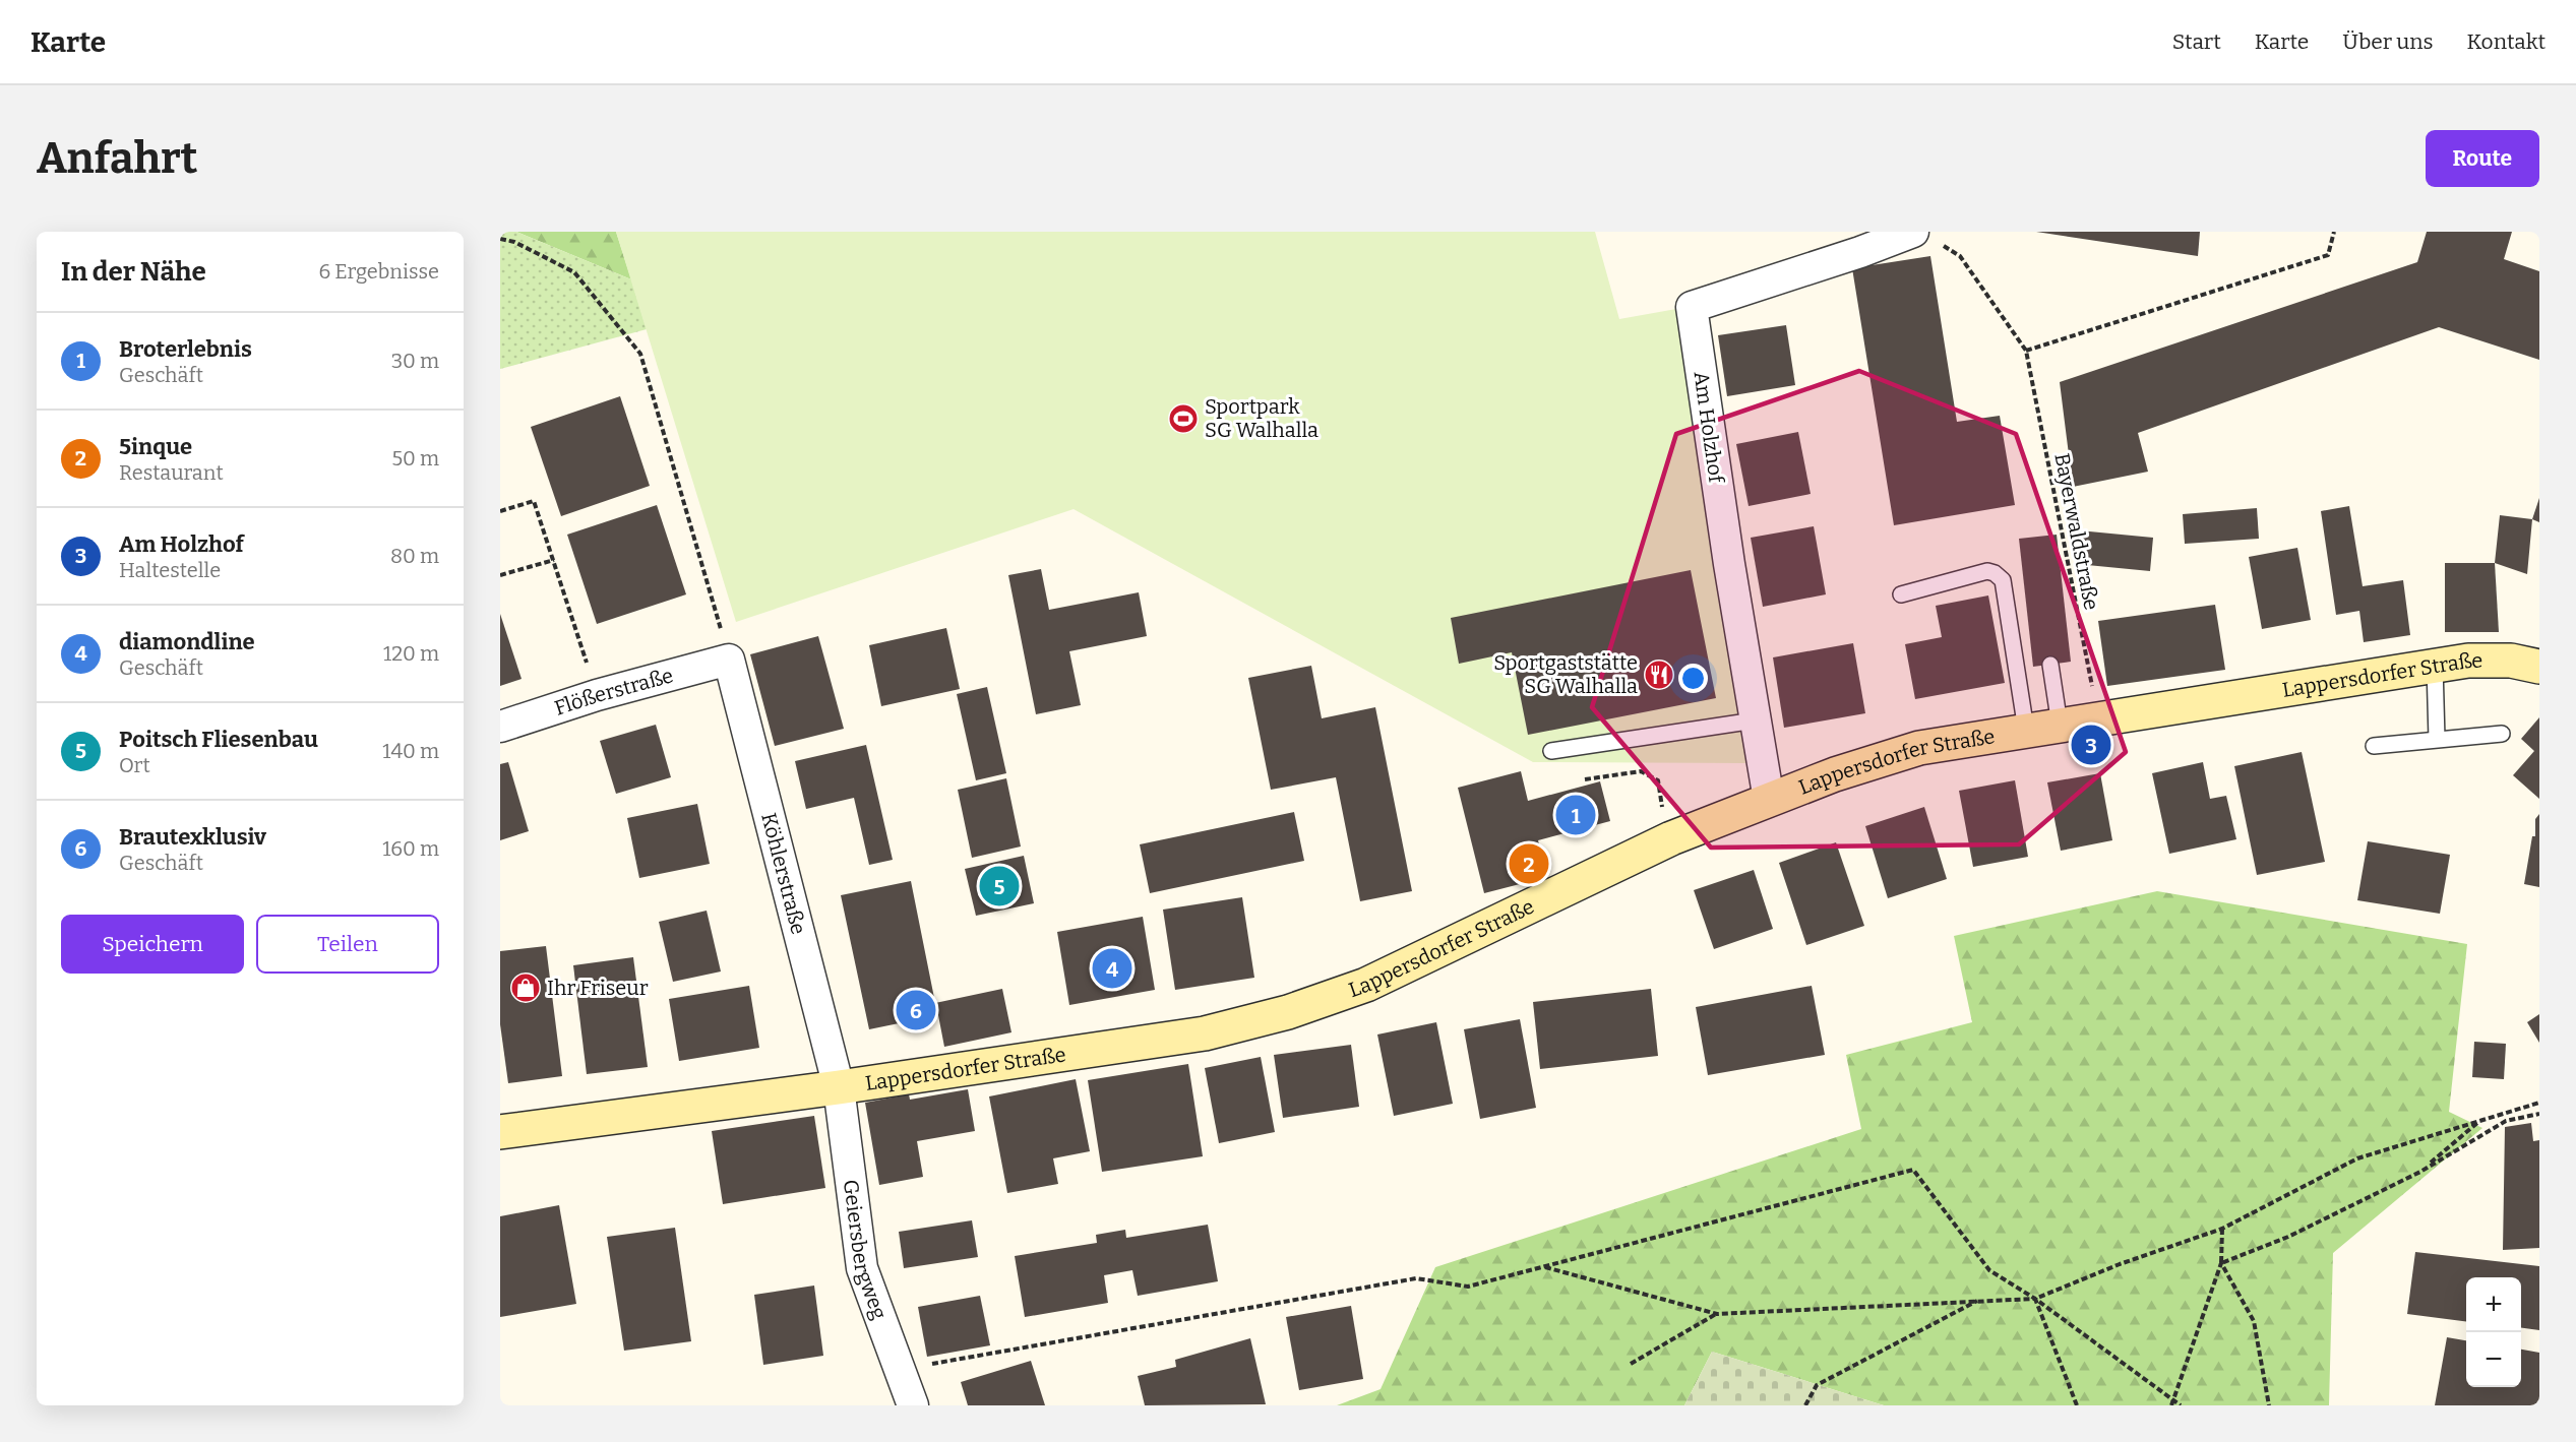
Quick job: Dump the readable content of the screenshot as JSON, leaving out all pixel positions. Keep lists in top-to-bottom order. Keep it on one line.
{"streets":{"street":["Am Holzhof","Lappersdorfer Straße","Flößerstraße","Köhlerstraße","Geiersbergweg"],"path":["Bayerwaldstraße"]},"crossings":[["Am Holzhof","Lappersdorfer Straße"],["Bayerwaldstraße","Lappersdorfer Straße"],["Lappersdorfer Straße","Köhlerstraße"],["Lappersdorfer Straße","Geiersbergweg"],["Flößerstraße","Köhlerstraße"],["Köhlerstraße","Geiersbergweg"]],"places":{"sports":["Sportpark SG Walhalla"],"restaurant":["Sportgaststätte SG Walhalla"],"shop":["Ihr Friseur"]},"page":{"header":"Karte","nav":["Start","Karte","Über uns","Kontakt"],"buttons":["Route",["Speichern","Teilen"]],"title":"Anfahrt","heading":["In der Nähe","6 Ergebnisse"],"list":[{"mark":"1","name":"Broterlebnis","note":"Geschäft","value":"30 m"},{"mark":"2","name":"5inque","note":"Restaurant","value":"50 m"},{"mark":"3","name":"Am Holzhof","note":"Haltestelle","value":"80 m"},{"mark":"4","name":"diamondline","note":"Geschäft","value":"120 m"},{"mark":"5","name":"Poitsch Fliesenbau","note":"Ort","value":"140 m"},{"mark":"6","name":"Brautexklusiv","note":"Geschäft","value":"160 m"}],"pins":["3","1","2","5","4","6"],"map_buttons":["+","−"]}}
